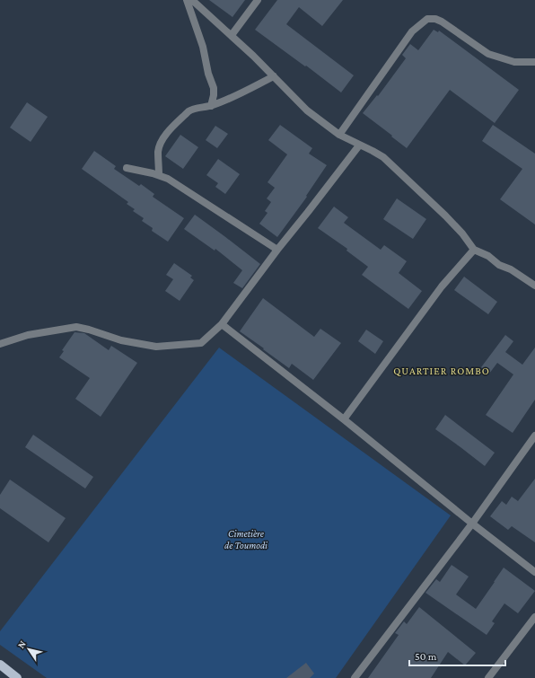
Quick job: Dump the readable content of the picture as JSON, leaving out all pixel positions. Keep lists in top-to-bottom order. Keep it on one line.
{"districts":["QUARTIER ROMBO"],"parks":["Cimetière de Toumodi"],"scale_bar":"50 m","north":"top left"}
